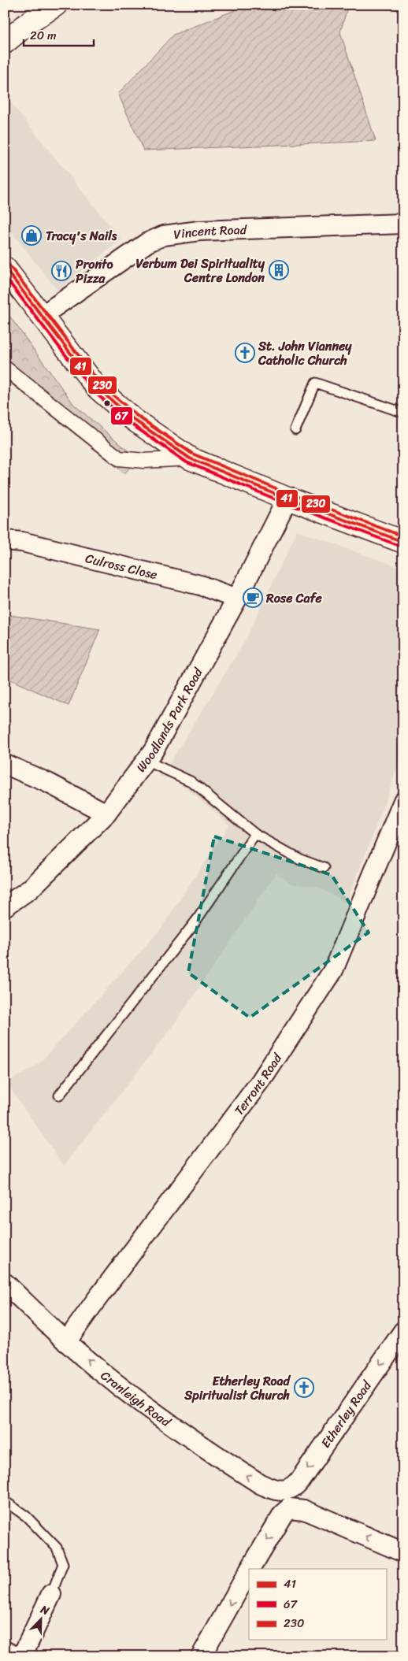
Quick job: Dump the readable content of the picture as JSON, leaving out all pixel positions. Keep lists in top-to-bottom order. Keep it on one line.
{"streets":{"street":["Vincent Road","Culross Close","Woodlands Park Road","Terront Road","Cranleigh Road","Etherley Road"]},"crossings":[["Culross Close","Woodlands Park Road"],["Terront Road","Cranleigh Road"],["Cranleigh Road","Etherley Road"]],"one_way":["Cranleigh Road","Etherley Road"],"places":{"shop":["Tracy's Nails"],"building":["Verbum Dei Spirituality Centre London"],"restaurant":["Pronto Pizza"],"church":["St. John Vianney Catholic Church","Etherley Road Spiritualist Church"],"cafe":["Rose Cafe"]},"lines":["transit line 230","transit line 41","transit line 67"],"legend":["41","67","230"],"scale_bar":"20 m","north":"top right"}
